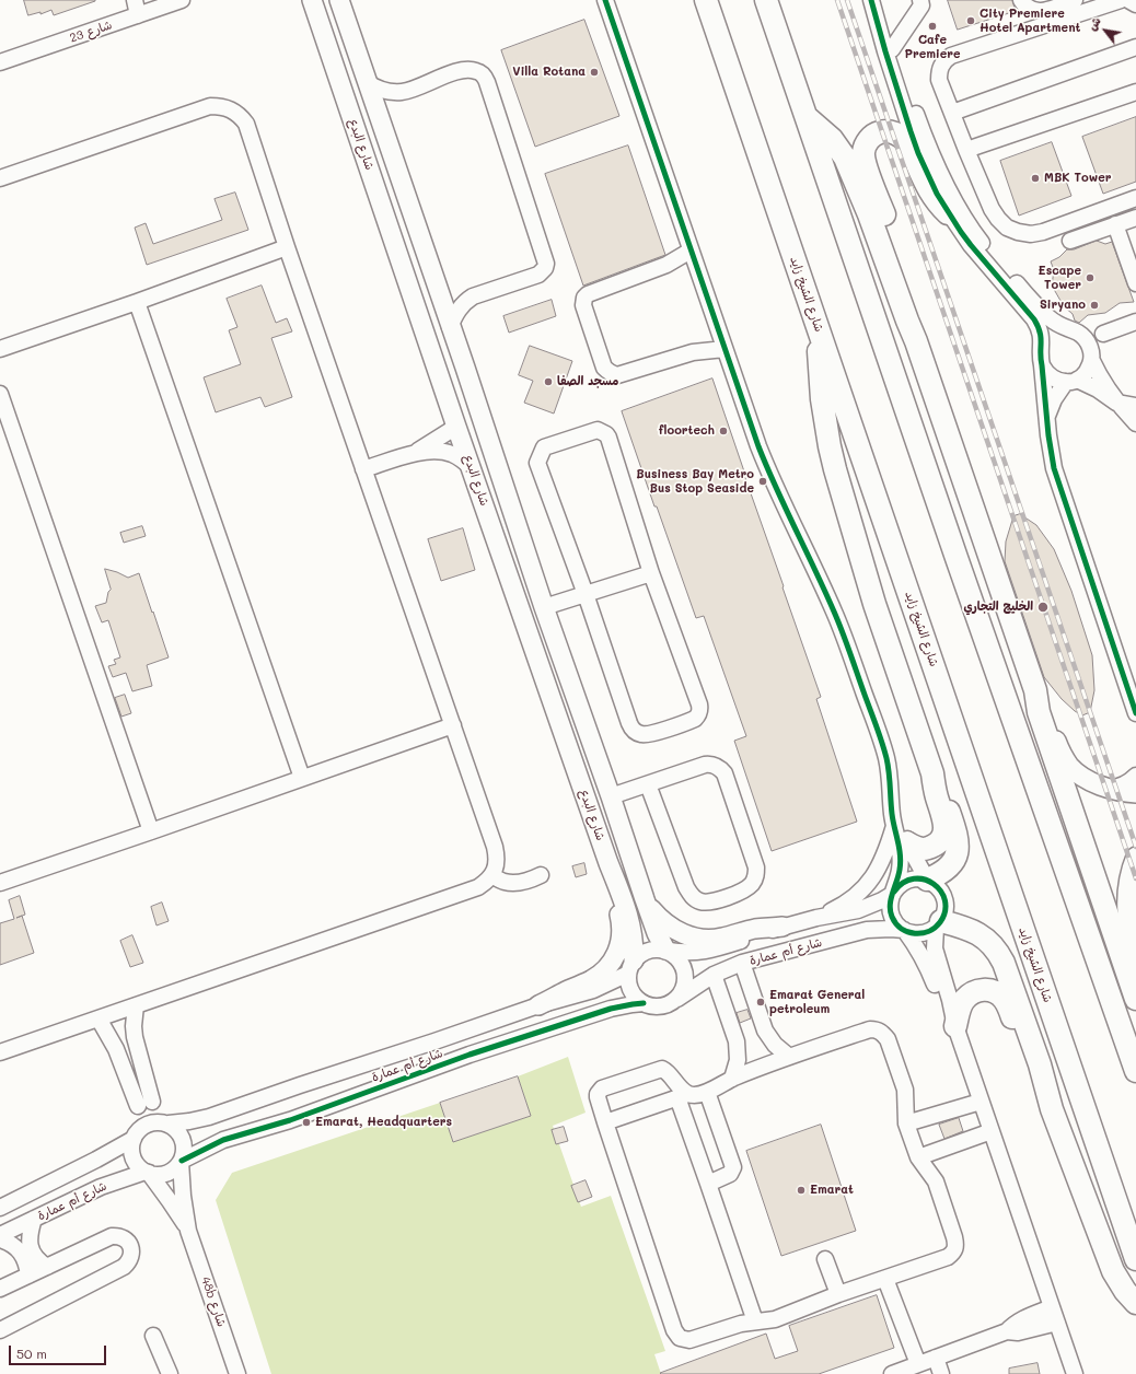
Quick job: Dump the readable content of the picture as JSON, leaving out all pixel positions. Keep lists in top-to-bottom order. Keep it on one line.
{"streets":{"highway":["شارع الشيخ زايد"],"main road":["شارع البدع"],"street":["شارع 23","شارع أم عمارة","48b شارع"]},"crossings":[["شارع البدع","شارع أم عمارة"],["شارع أم عمارة","48b شارع"]],"places":["City Premiere Hotel Apartment","Cafe Premiere","Villa Rotana","MBK Tower","Escape Tower","Siryano","مسجد الصفا","floortech","Business Bay Metro Bus Stop Seaside","الخليج التجاري","Emarat General petroleum","Emarat, Headquarters","Emarat"],"scale_bar":"50 m","north":"top left"}
